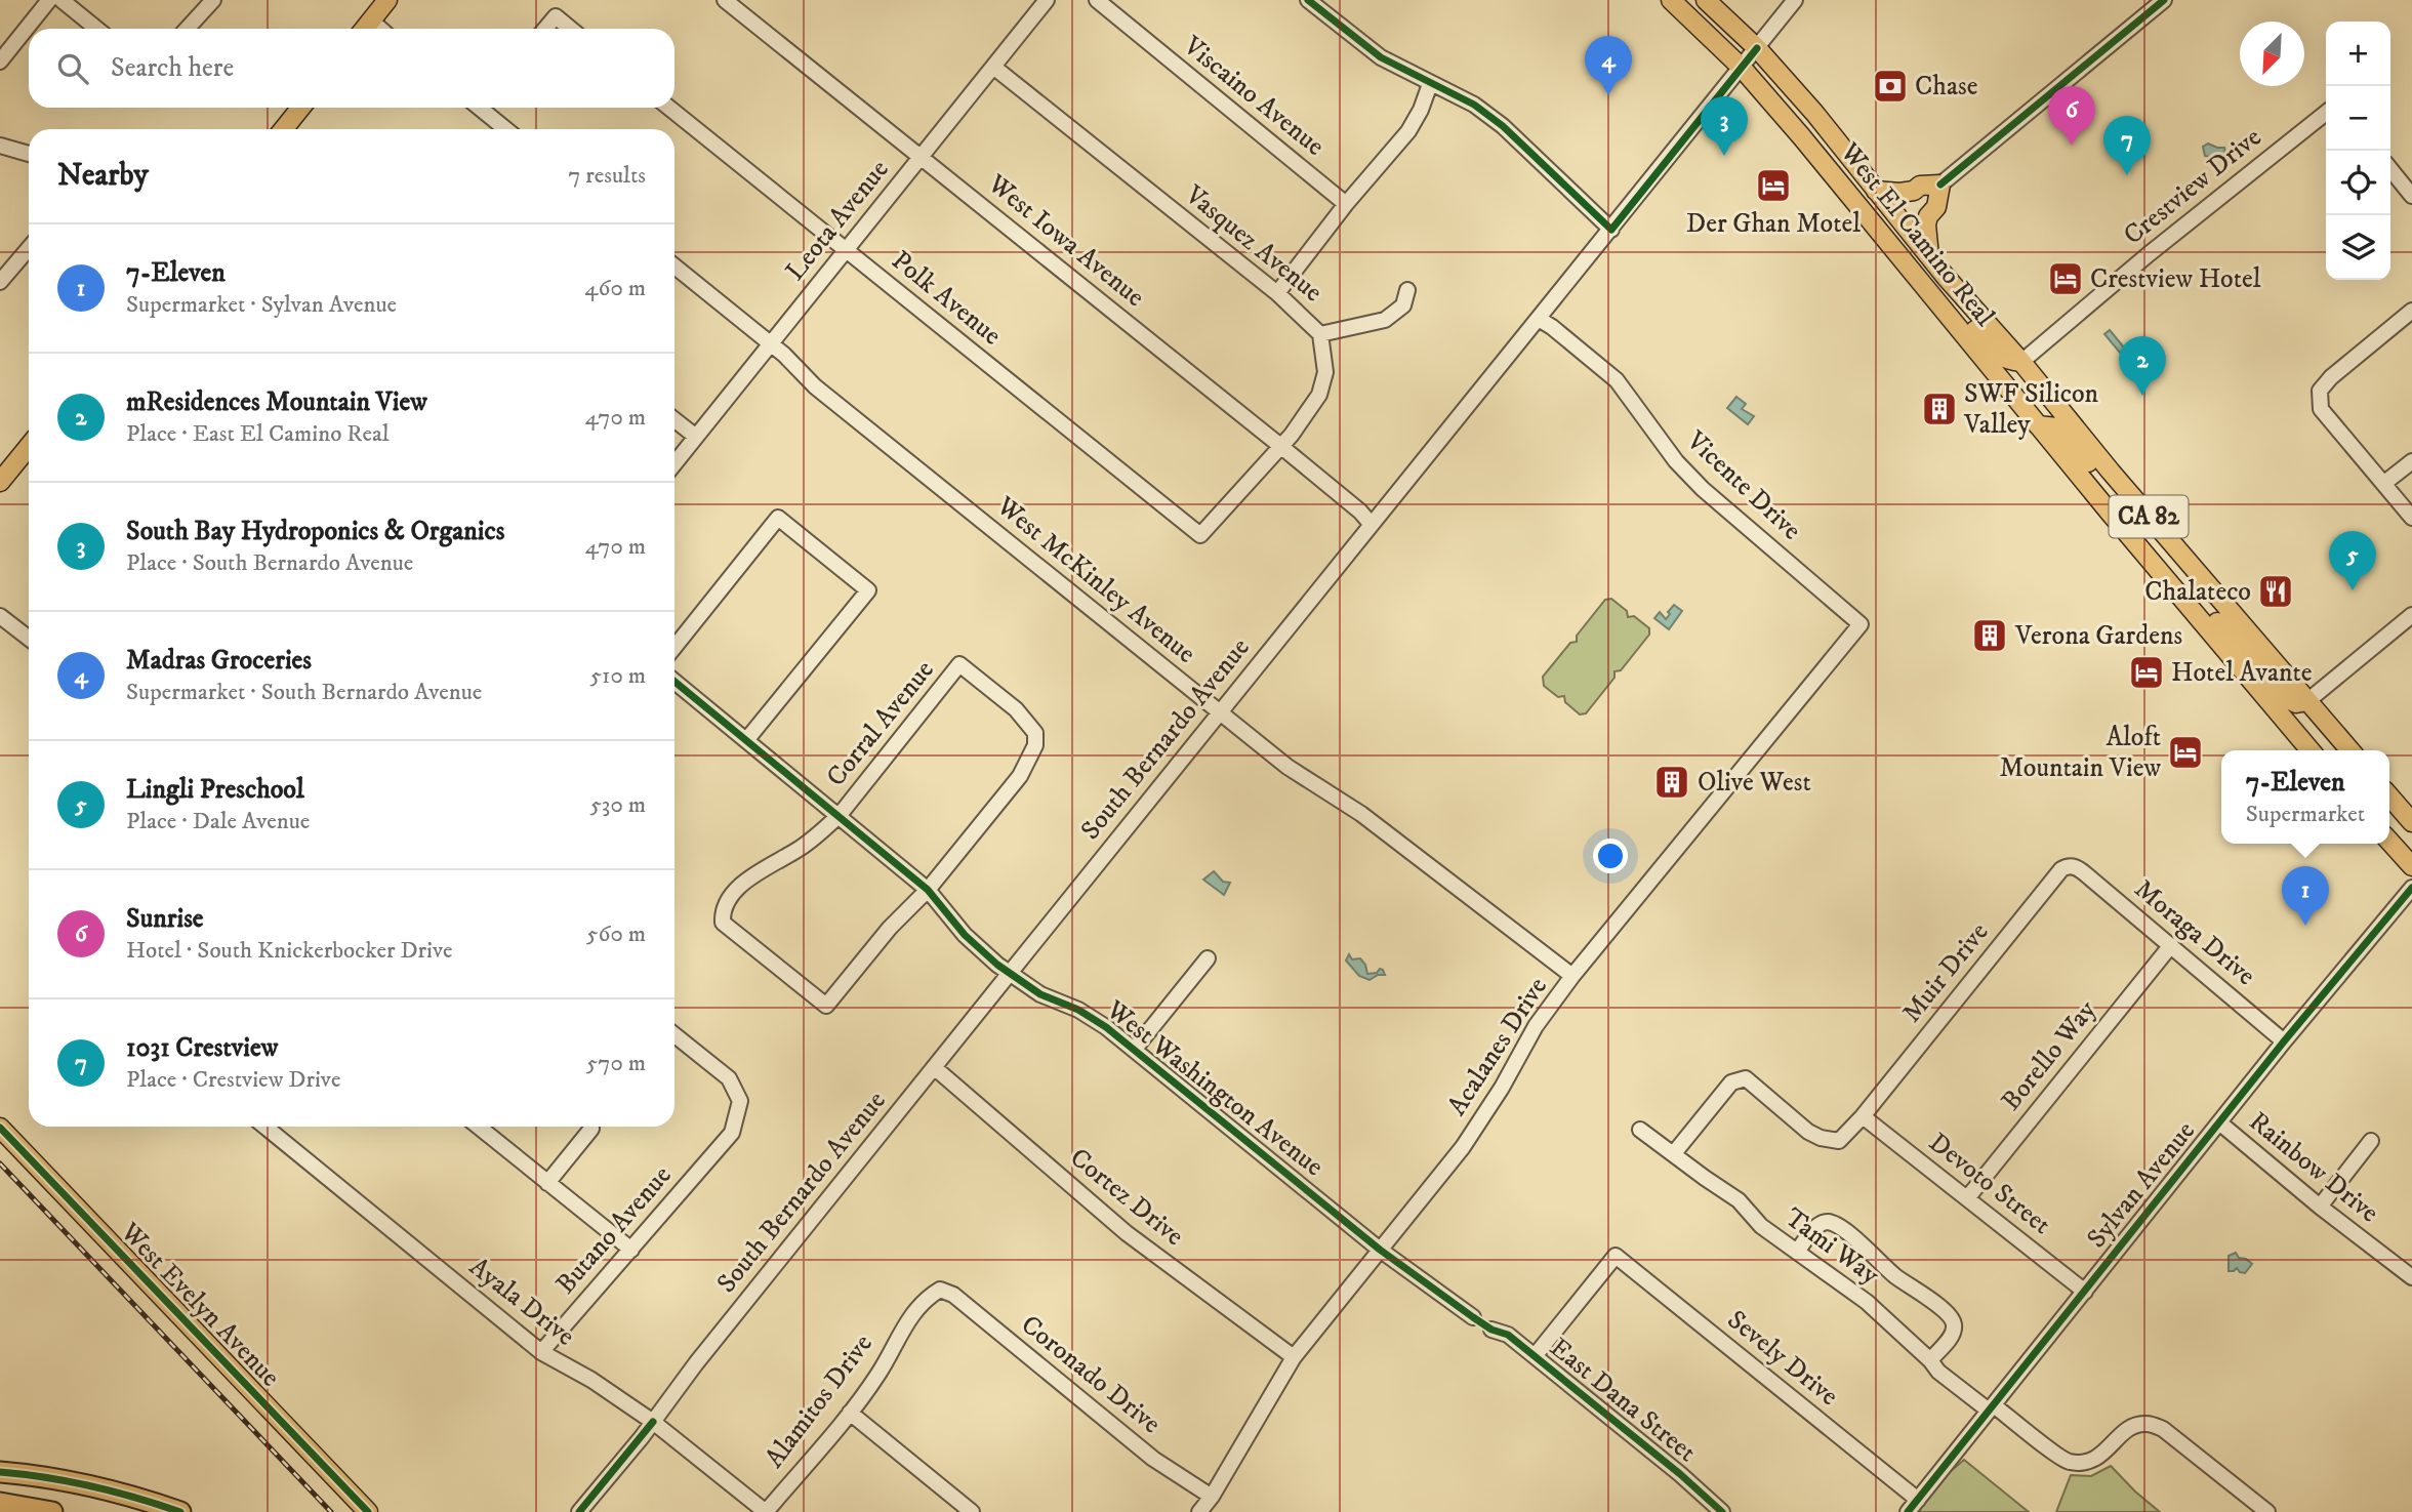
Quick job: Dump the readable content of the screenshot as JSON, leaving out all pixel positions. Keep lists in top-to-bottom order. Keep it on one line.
{"streets":{"main road":["West El Camino Real","CA 82","West Evelyn Avenue"],"street":["Viscaino Avenue","Crestview Drive","Leota Avenue","West Iowa Avenue","Vasquez Avenue","Polk Avenue","Vicente Drive","West McKinley Avenue","Corral Avenue","South Bernardo Avenue","Moraga Drive","Muir Drive","Acalanes Drive","Borello Way","West Washington Avenue","Rainbow Drive","Devoto Street","Sylvan Avenue","Cortez Drive","Butano Avenue","Tami Way","Ayala Drive","Sevely Drive","Coronado Drive","East Dana Street","Alamitos Drive"]},"crossings":[["Crestview Drive","West El Camino Real"],["Crestview Drive","CA 82"],["Leota Avenue","West Iowa Avenue"],["Leota Avenue","Vasquez Avenue"],["Leota Avenue","Polk Avenue"],["Leota Avenue","West McKinley Avenue"],["West El Camino Real","CA 82"],["West El Camino Real","South Bernardo Avenue"],["West Iowa Avenue","Vasquez Avenue"],["West Iowa Avenue","South Bernardo Avenue"],["Vasquez Avenue","Polk Avenue"],["Vicente Drive","South Bernardo Avenue"],["Vicente Drive","Acalanes Drive"],["West McKinley Avenue","South Bernardo Avenue"],["West McKinley Avenue","Acalanes Drive"],["Corral Avenue","West Washington Avenue"],["South Bernardo Avenue","West Washington Avenue"],["South Bernardo Avenue","Cortez Drive"],["South Bernardo Avenue","Ayala Drive"],["Moraga Drive","Muir Drive"],["Moraga Drive","Borello Way"],["Moraga Drive","Sylvan Avenue"],["Muir Drive","Devoto Street"],["Muir Drive","Tami Way"],["Acalanes Drive","West Washington Avenue"],["Acalanes Drive","Cortez Drive"],["Acalanes Drive","Coronado Drive"],["Borello Way","Devoto Street"],["Rainbow Drive","Sylvan Avenue"],["Devoto Street","Sylvan Avenue"],["Sylvan Avenue","Tami Way"],["Sylvan Avenue","Sevely Drive"],["Butano Avenue","Ayala Drive"],["Ayala Drive","Alamitos Drive"],["Sevely Drive","East Dana Street"],["Coronado Drive","Alamitos Drive"]],"places":{"bank":["Chase"],"hotel":["Der Ghan Motel","Crestview Hotel","Hotel Avante","Aloft Mountain View"],"building":["SWF Silicon Valley","Verona Gardens","Olive West"],"restaurant":["Chalateco"]},"north":"bottom left","page":{"map_buttons":["+","−"],"search":"Search here","pins":["4","6","3","7","2","5","1"],"heading":["Nearby","7 results"],"list":[{"mark":"1","name":"7-Eleven","note":"Supermarket · Sylvan Avenue","value":"460 m"},{"mark":"2","name":"mResidences Mountain View","note":"Place · East El Camino Real","value":"470 m"},{"mark":"3","name":"South Bay Hydroponics & Organics","note":"Place · South Bernardo Avenue","value":"470 m"},{"mark":"4","name":"Madras Groceries","note":"Supermarket · South Bernardo Avenue","value":"510 m"},{"mark":"5","name":"Lingli Preschool","note":"Place · Dale Avenue","value":"530 m"},{"mark":"6","name":"Sunrise","note":"Hotel · South Knickerbocker Drive","value":"560 m"},{"mark":"7","name":"1031 Crestview","note":"Place · Crestview Drive","value":"570 m"}],"popup":["7-Eleven","Supermarket"]}}
